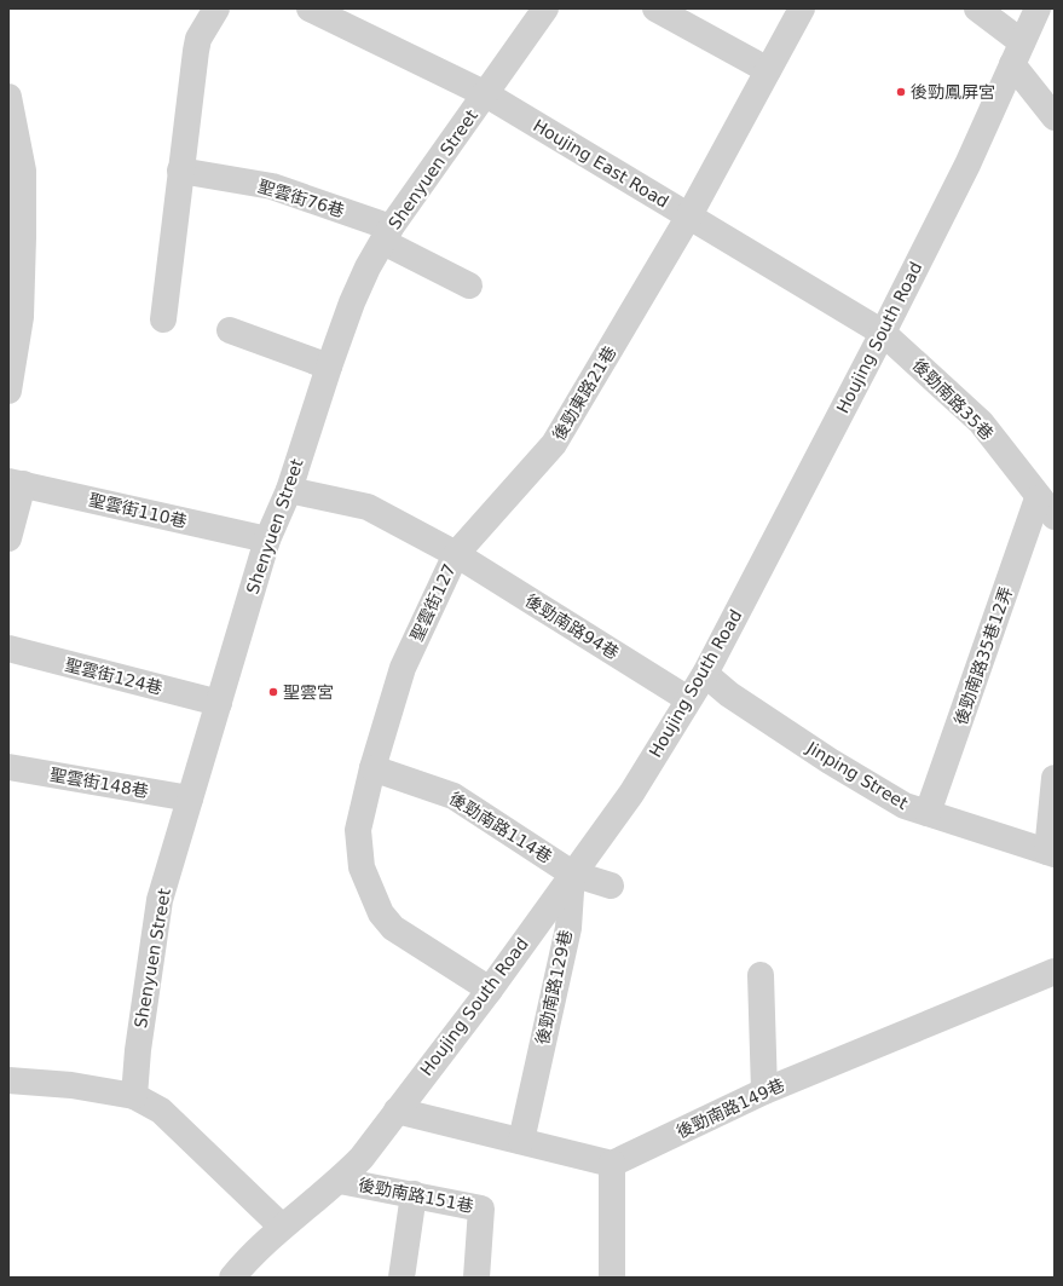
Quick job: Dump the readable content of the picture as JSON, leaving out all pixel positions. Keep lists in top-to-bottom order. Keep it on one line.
{"streets":{"street":["Houjing East Road","Shenyuen Street","聖雲街76巷","Houjing South Road","後勁東路21巷","後勁南路35巷","聖雲街110巷","聖雲街127","後勁南路94巷","後勁南路35巷12弄","聖雲街124巷","Jinping Street","聖雲街148巷","後勁南路114巷","後勁南路129巷","後勁南路149巷","後勁南路151巷"]},"crossings":[["Houjing East Road","Shenyuen Street"],["Houjing East Road","Houjing South Road"],["Houjing East Road","後勁東路21巷"],["Houjing East Road","後勁南路35巷"],["Shenyuen Street","聖雲街76巷"],["Shenyuen Street","聖雲街110巷"],["Shenyuen Street","聖雲街127"],["Shenyuen Street","聖雲街124巷"],["Shenyuen Street","聖雲街148巷"],["Houjing South Road","後勁南路35巷"],["Houjing South Road","聖雲街127"],["Houjing South Road","後勁南路94巷"],["Houjing South Road","Jinping Street"],["Houjing South Road","後勁南路114巷"],["Houjing South Road","後勁南路129巷"],["Houjing South Road","後勁南路151巷"],["後勁東路21巷","聖雲街127"],["後勁東路21巷","後勁南路94巷"],["後勁南路35巷","後勁南路35巷12弄"],["聖雲街127","後勁南路94巷"],["聖雲街127","後勁南路114巷"],["後勁南路35巷12弄","Jinping Street"],["後勁南路114巷","後勁南路129巷"]],"places":["後勁鳳屏宮","聖雲宮"]}
